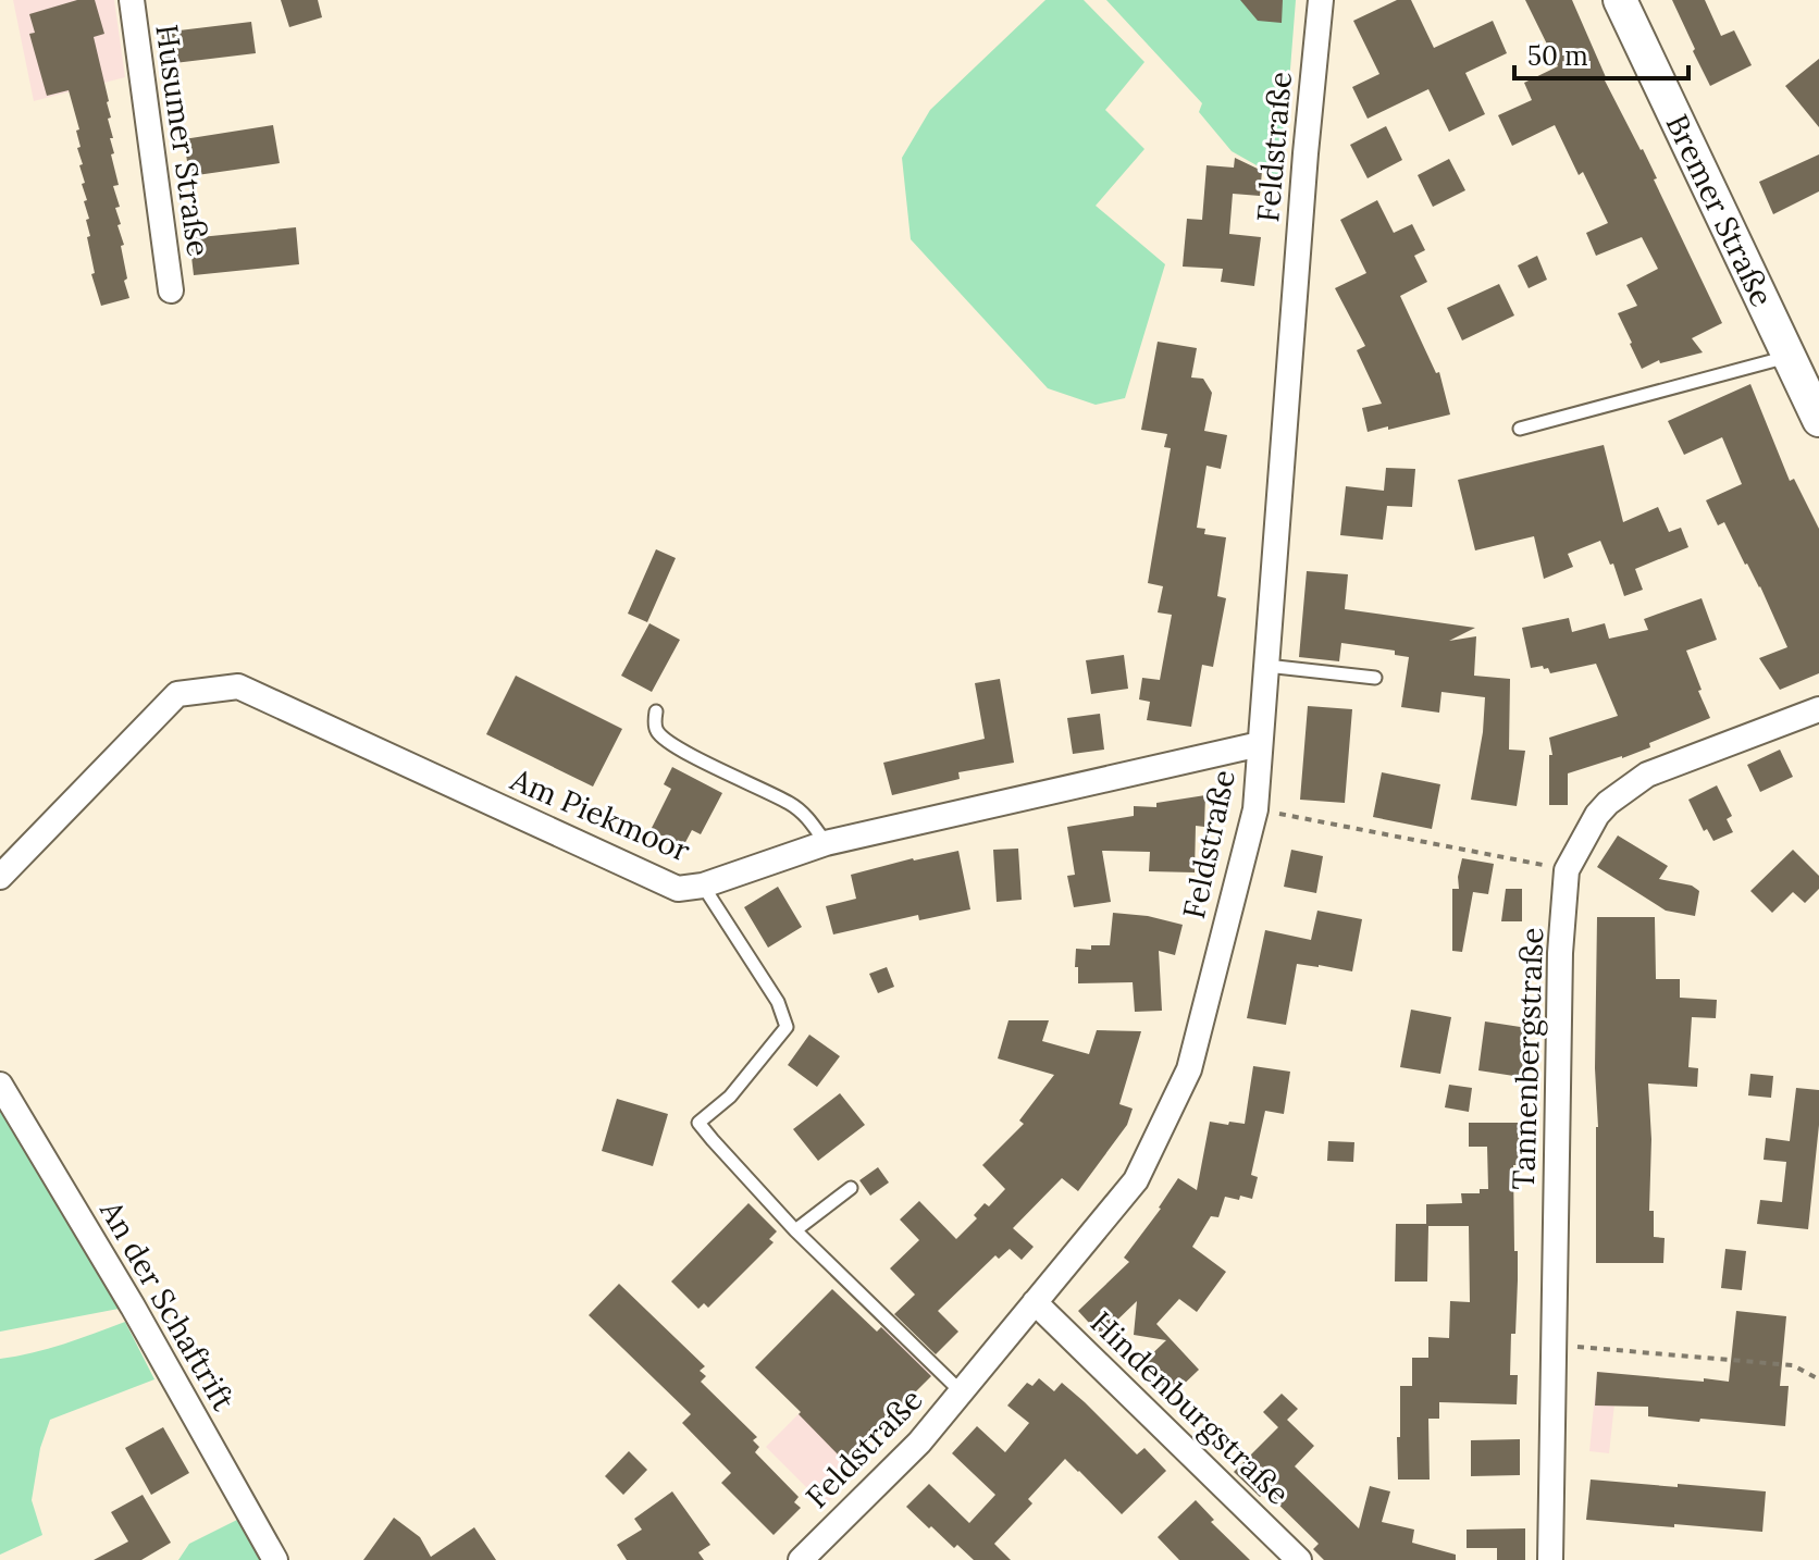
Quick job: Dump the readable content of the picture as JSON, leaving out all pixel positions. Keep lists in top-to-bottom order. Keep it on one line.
{"streets":{"main road":["Bremer Straße"],"street":["Husumer Straße","Feldstraße","Am Piekmoor","Tannenbergstraße","An der Schaftrift","Hindenburgstraße"]},"crossings":[["Feldstraße","Am Piekmoor"],["Feldstraße","Hindenburgstraße"]],"scale_bar":"50 m"}
